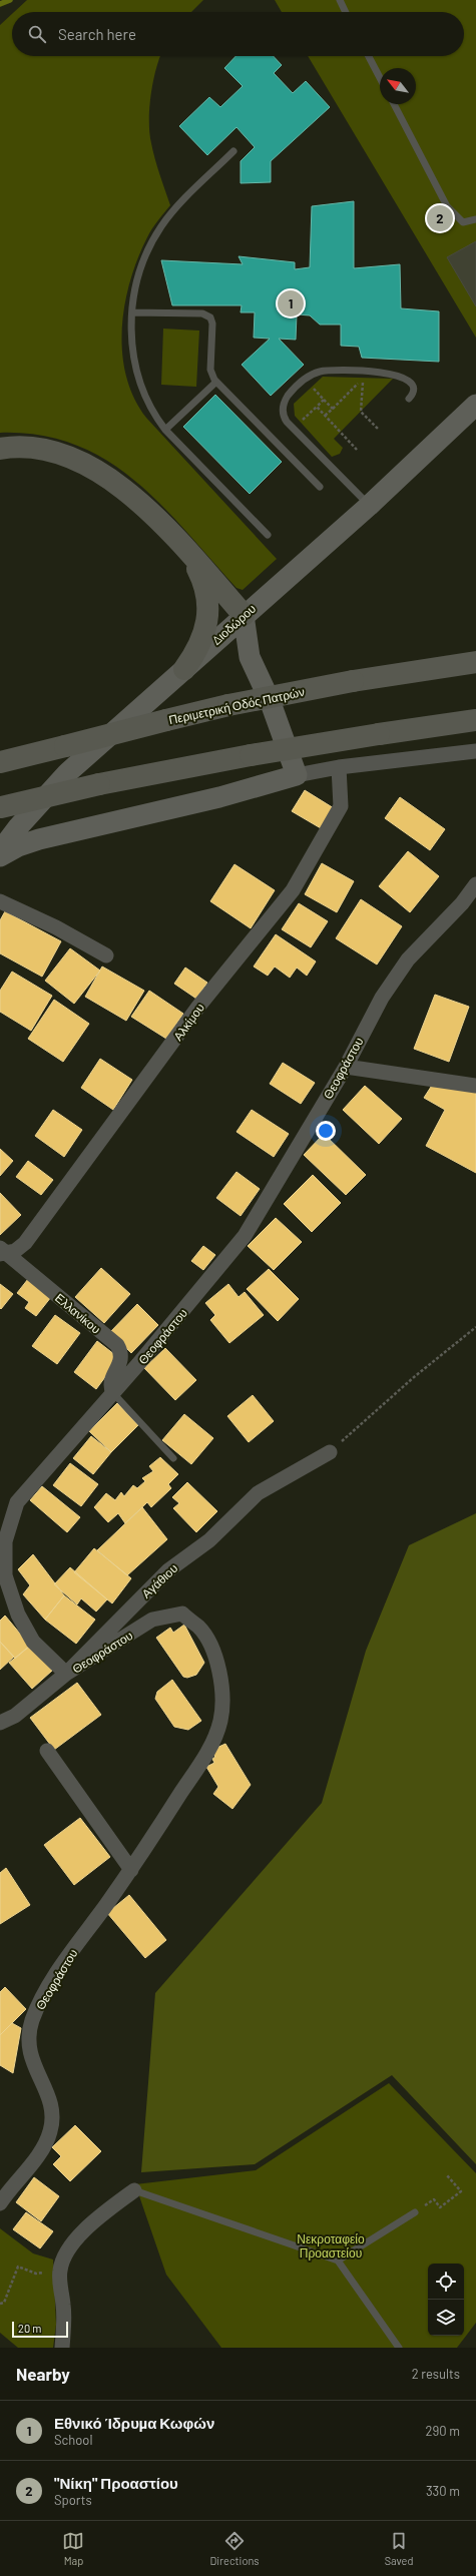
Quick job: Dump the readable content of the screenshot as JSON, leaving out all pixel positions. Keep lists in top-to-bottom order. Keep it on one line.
{"streets":{"highway":["Περιμετρική Οδός Πατρών"],"street":["Διοδώρου","Αλκίμου","Θεοφράστου","Ελλανίκου","Αγάθιου"]},"crossings":[["Αλκίμου","Ελλανίκου"],["Θεοφράστου","Ελλανίκου"],["Θεοφράστου","Αγάθιου"]],"parks":["Νεκροταφείο Προαστείου"],"scale_bar":"20 m","north":"top left","page":{"search":"Search here","pins":["2","1"],"scale":"20 m","heading":["Nearby","2 results"],"list":[{"mark":"1","name":"Εθνικό Ίδρυμα Κωφών","note":"School","value":"290 m"},{"mark":"2","name":"\"Νίκη\" Προαστίου","note":"Sports","value":"330 m"}],"nav":["Map","Directions","Saved"]}}
